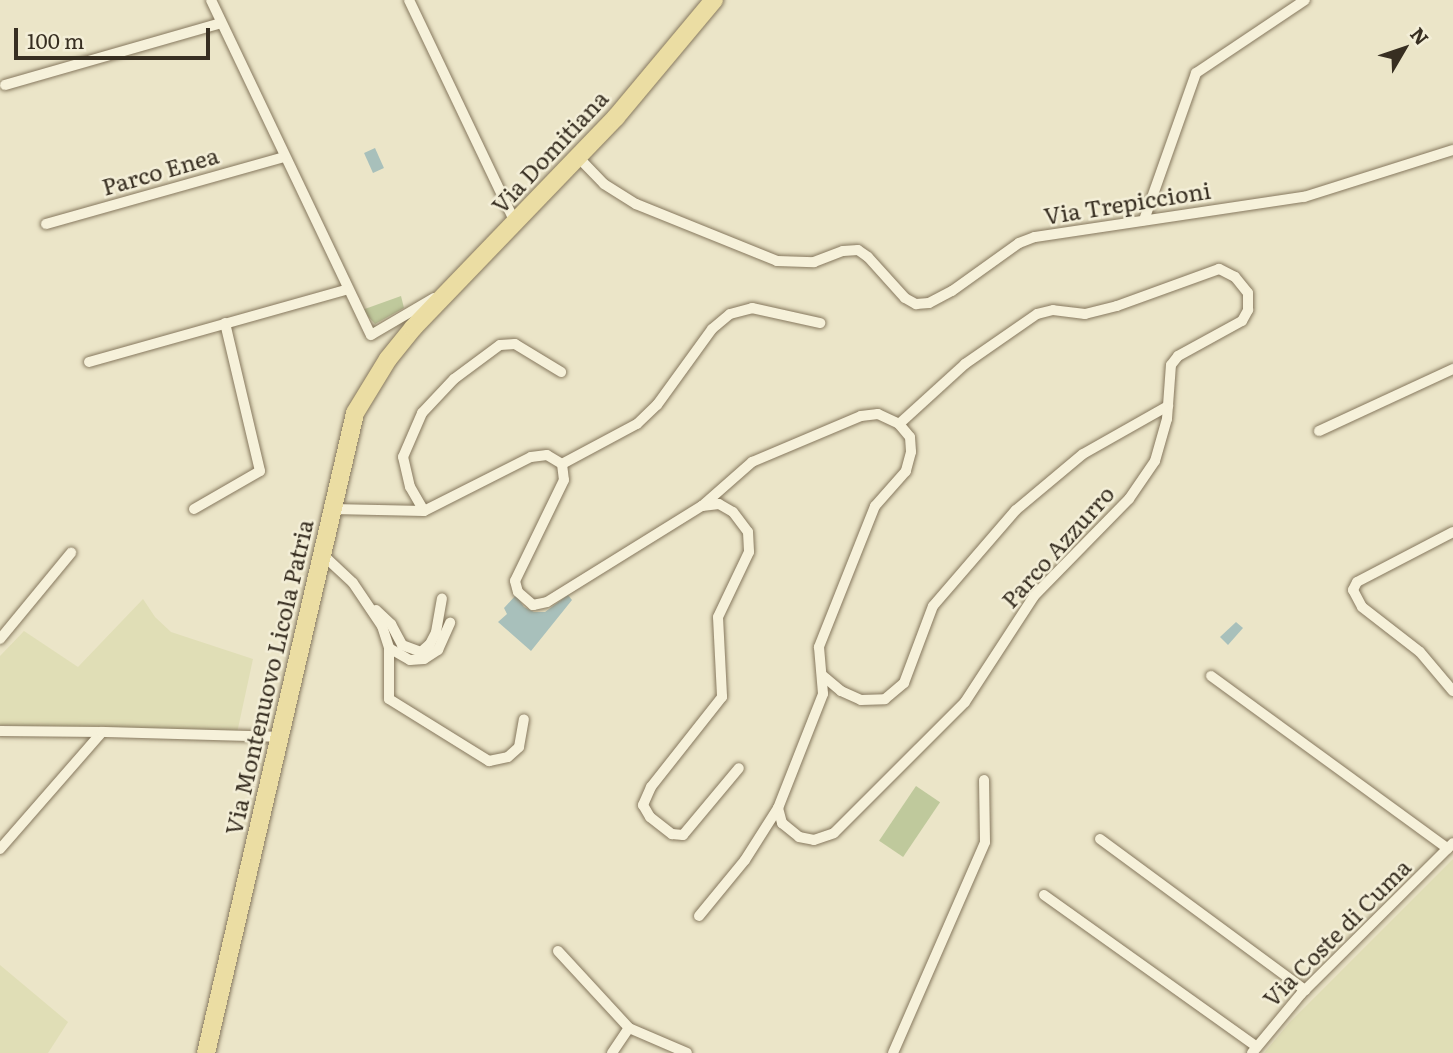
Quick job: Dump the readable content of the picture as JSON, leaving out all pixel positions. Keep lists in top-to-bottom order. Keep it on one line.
{"streets":{"main road":["Via Domitiana","Via Montenuovo Licola Patria"],"street":["Parco Enea","Via Trepiccioni","Parco Azzurro","Via Coste di Cuma"]},"crossings":[["Via Domitiana","Via Trepiccioni"],["Via Domitiana","Via Montenuovo Licola Patria"]],"scale_bar":"100 m","north":"top right"}
